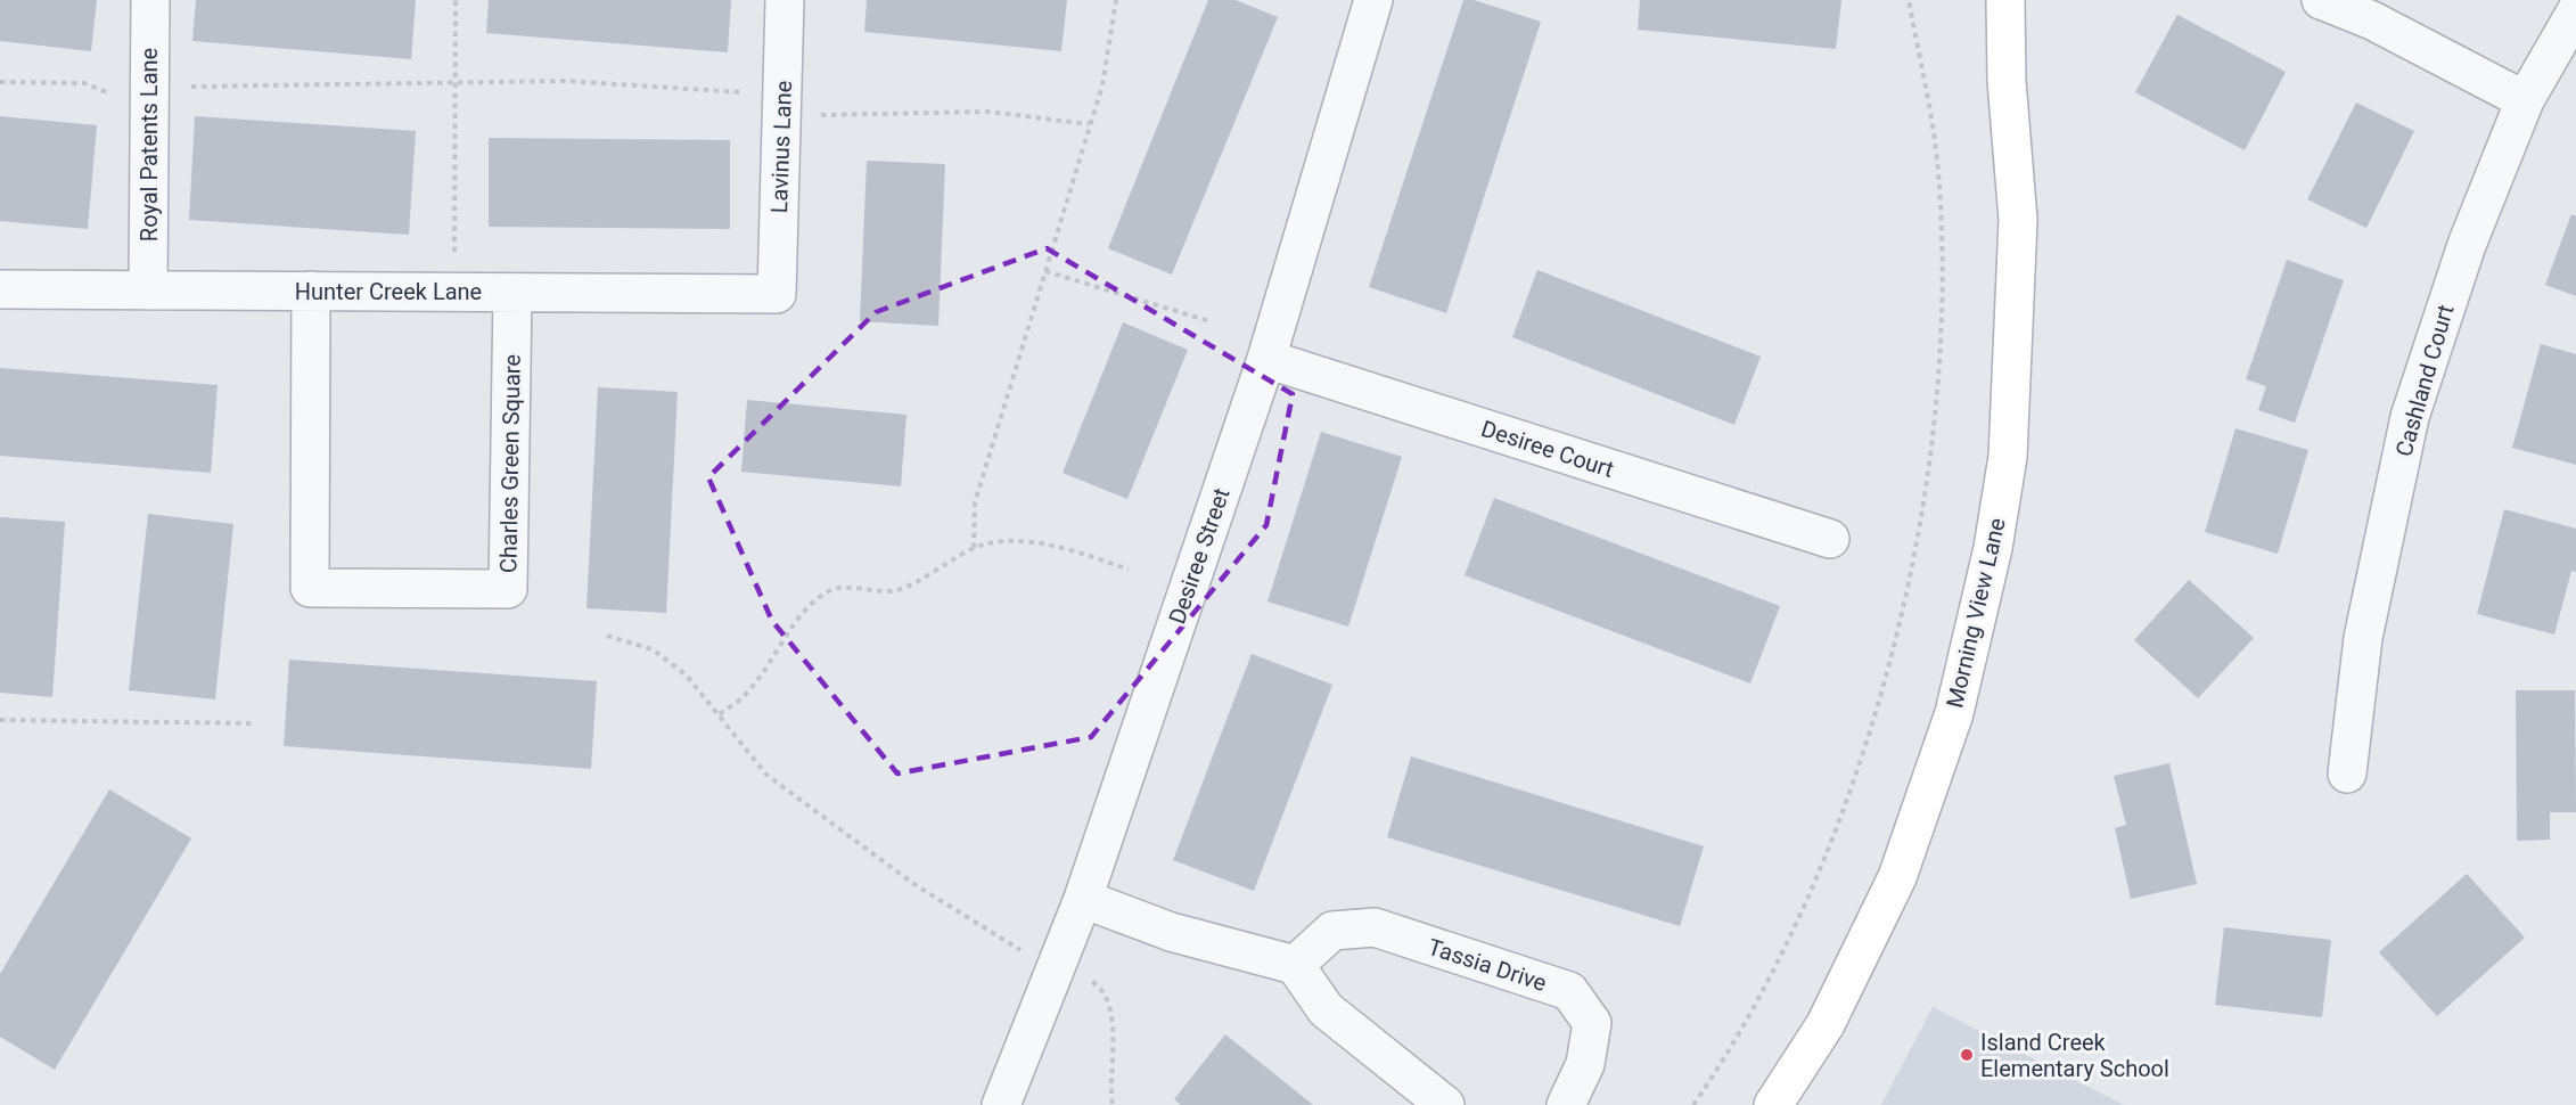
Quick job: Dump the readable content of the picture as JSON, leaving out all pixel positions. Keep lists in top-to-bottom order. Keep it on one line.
{"streets":{"street":["Royal Patents Lane","Lavinus Lane","Hunter Creek Lane","Cashland Court","Desiree Court","Charles Green Square","Desiree Street","Morning View Lane","Tassia Drive"]},"crossings":[["Royal Patents Lane","Hunter Creek Lane"],["Lavinus Lane","Hunter Creek Lane"],["Hunter Creek Lane","Charles Green Square"],["Desiree Court","Desiree Street"]],"places":["Island Creek Elementary School"]}
